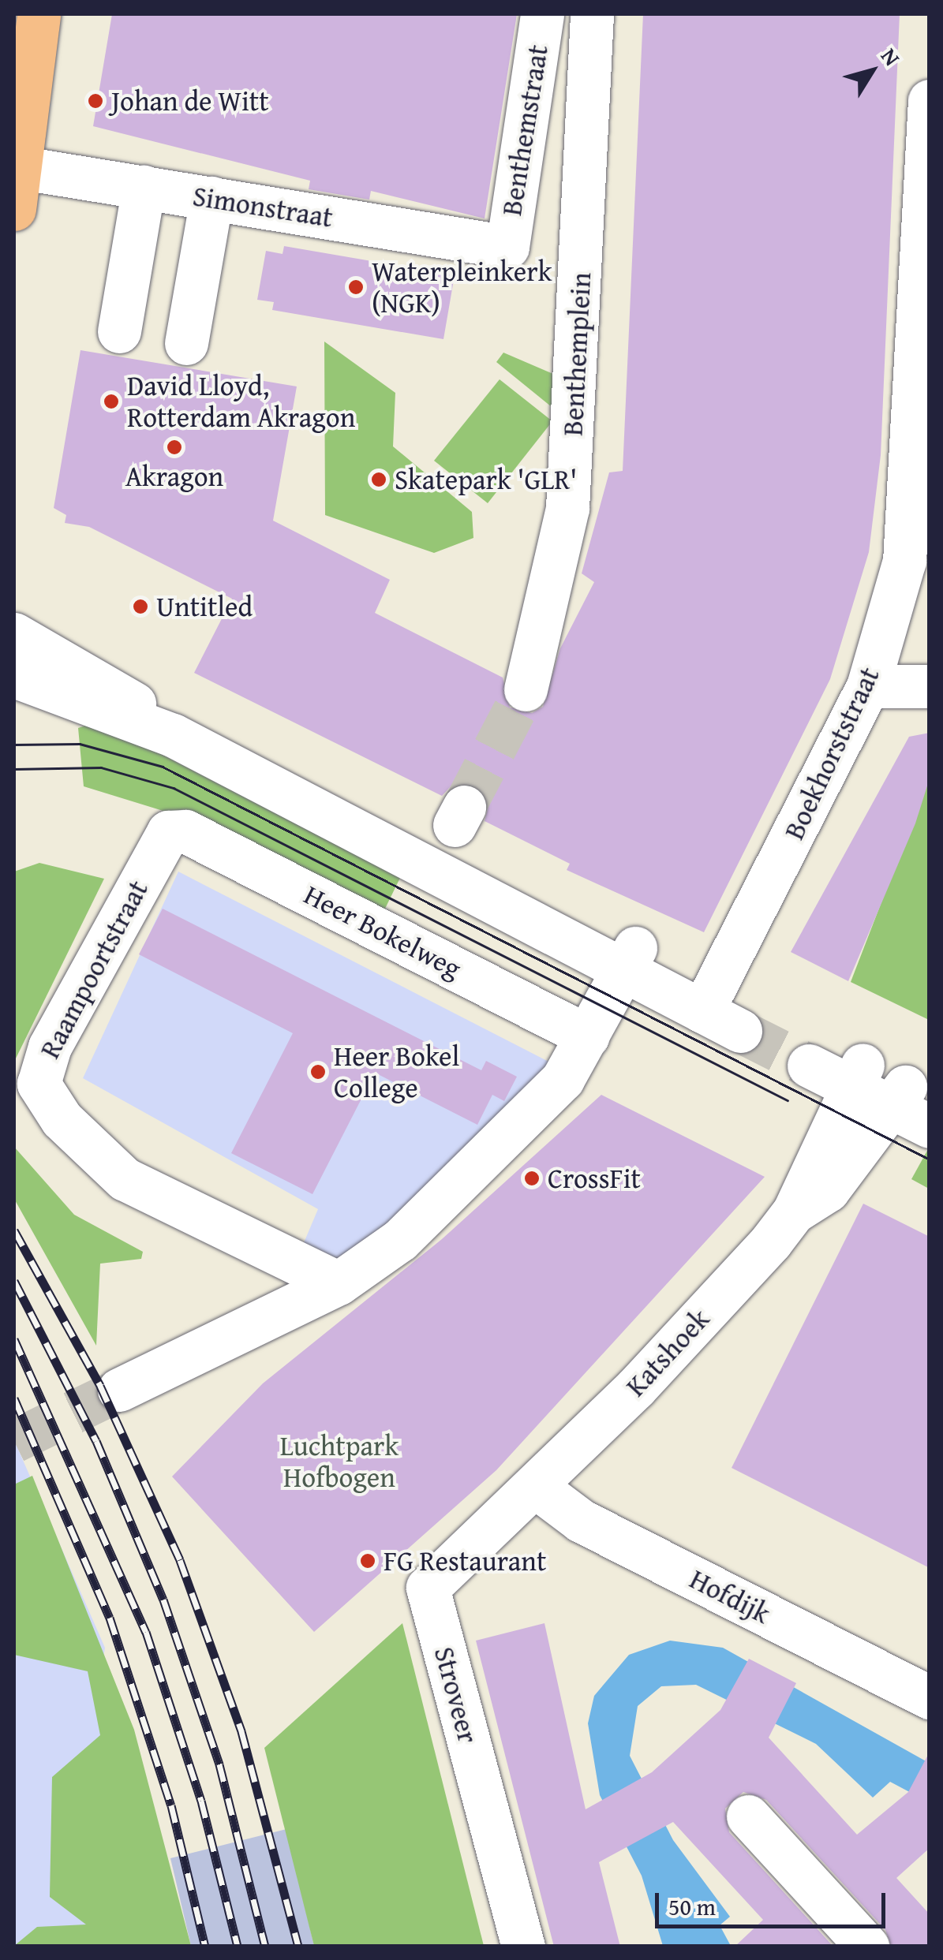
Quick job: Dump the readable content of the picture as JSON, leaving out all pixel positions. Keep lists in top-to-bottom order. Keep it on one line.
{"streets":{"street":["Benthemstraat","Simonstraat","Benthemplein","Boekhorststraat","Heer Bokelweg","Raampoortstraat","Katshoek","Hofdijk","Stroveer"]},"crossings":[["Benthemstraat","Simonstraat"],["Heer Bokelweg","Raampoortstraat"],["Katshoek","Hofdijk"],["Katshoek","Stroveer"],["Hofdijk","Stroveer"]],"parks":["Luchtpark Hofbogen"],"places":["Johan de Witt","Waterpleinkerk (NGK)","David Lloyd, Rotterdam Akragon","Akragon","Skatepark 'GLR'","Untitled","Heer Bokel College","CrossFit","FG Restaurant"],"scale_bar":"50 m","north":"top right"}
